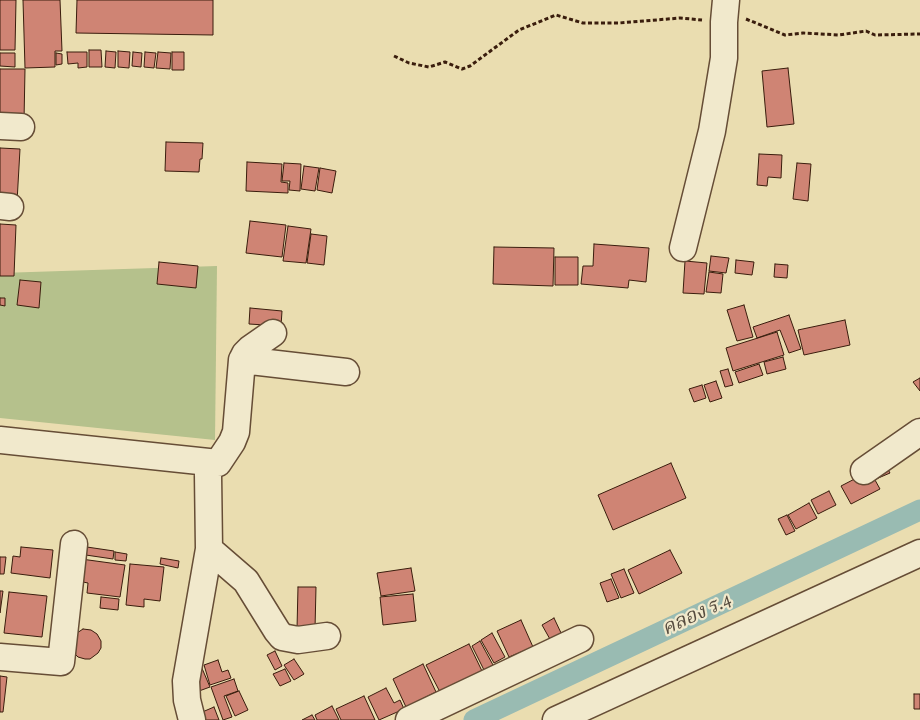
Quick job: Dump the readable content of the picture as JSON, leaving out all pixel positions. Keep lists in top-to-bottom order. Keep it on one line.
{"water":["คลอง ร.4"]}
